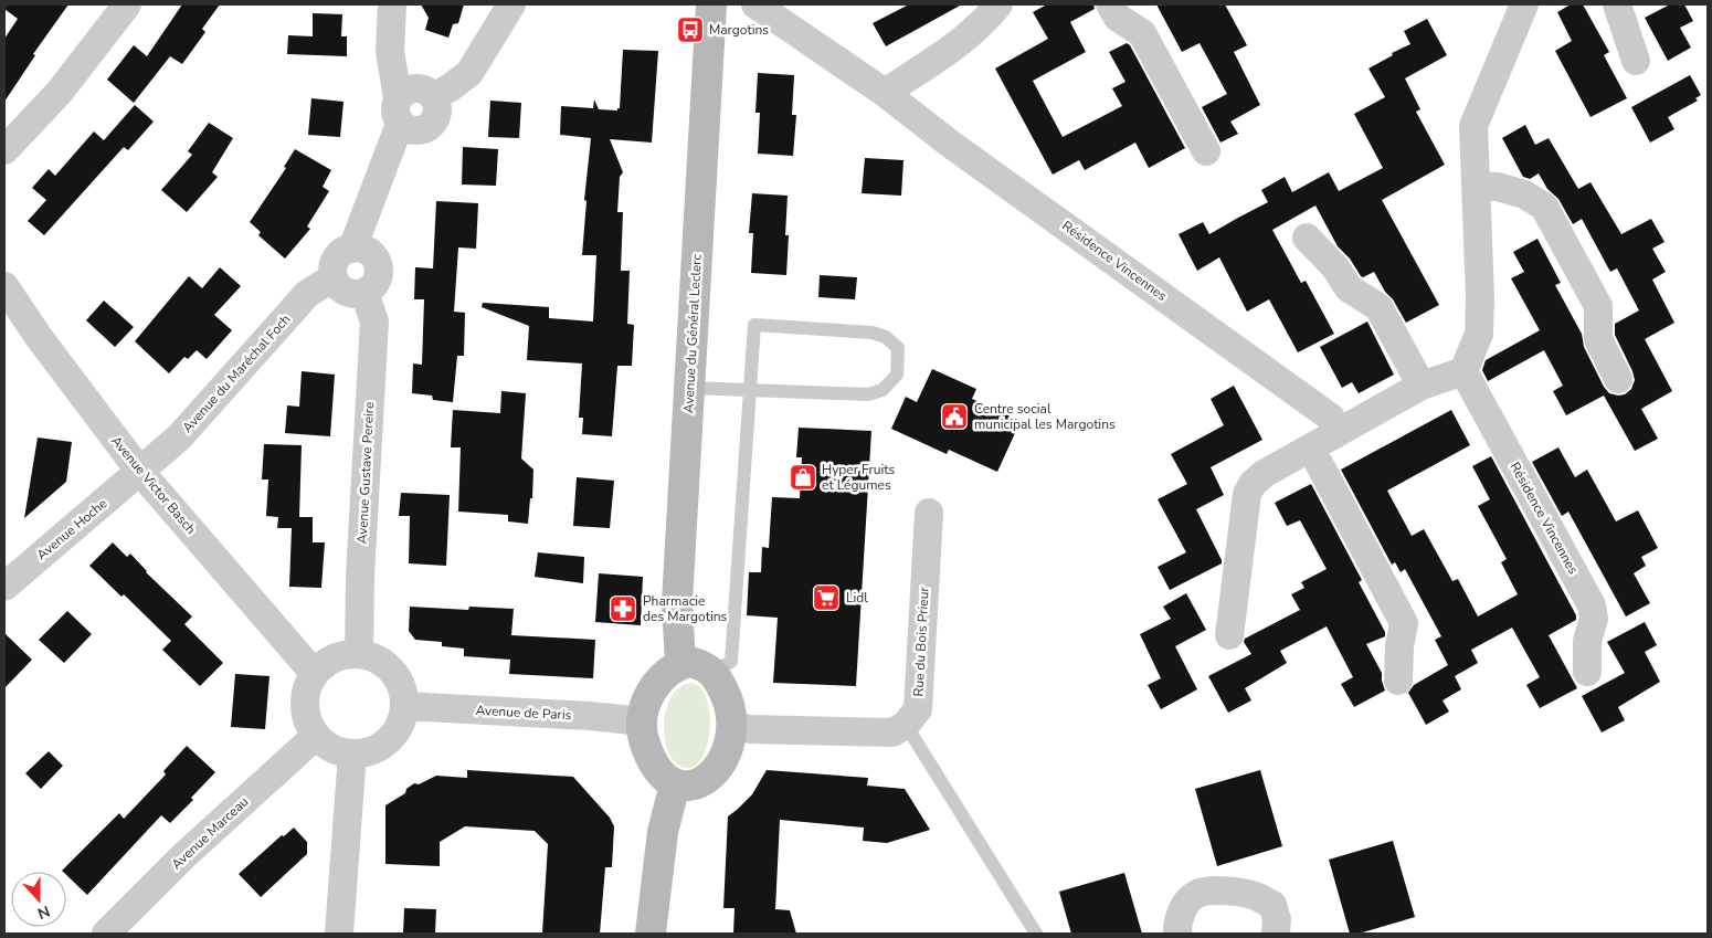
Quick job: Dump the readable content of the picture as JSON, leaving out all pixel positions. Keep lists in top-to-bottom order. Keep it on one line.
{"streets":{"street":["Résidence Vincennes","Avenue du Général Leclerc","Avenue du Maréchal Foch","Avenue Gustave Pereire","Avenue Victor Basch","Avenue Hoche","Rue du Bois Prieur","Avenue de Paris","Avenue Marceau"]},"crossings":[["Avenue du Général Leclerc","Avenue de Paris"],["Avenue du Maréchal Foch","Avenue Gustave Pereire"],["Avenue du Maréchal Foch","Avenue Victor Basch"],["Avenue du Maréchal Foch","Avenue Hoche"],["Avenue Gustave Pereire","Avenue Victor Basch"],["Avenue Gustave Pereire","Avenue de Paris"],["Avenue Gustave Pereire","Avenue Marceau"],["Avenue Victor Basch","Avenue Hoche"],["Avenue Victor Basch","Avenue de Paris"],["Avenue Victor Basch","Avenue Marceau"],["Avenue de Paris","Avenue Marceau"]],"places":{"bus stop":["Margotins"],"public building":["Centre social municipal les Margotins"],"shop":["Hyper Fruits et Légumes"],"supermarket":["Lidl"],"pharmacy":["Pharmacie des Margotins"]},"north":"bottom"}
